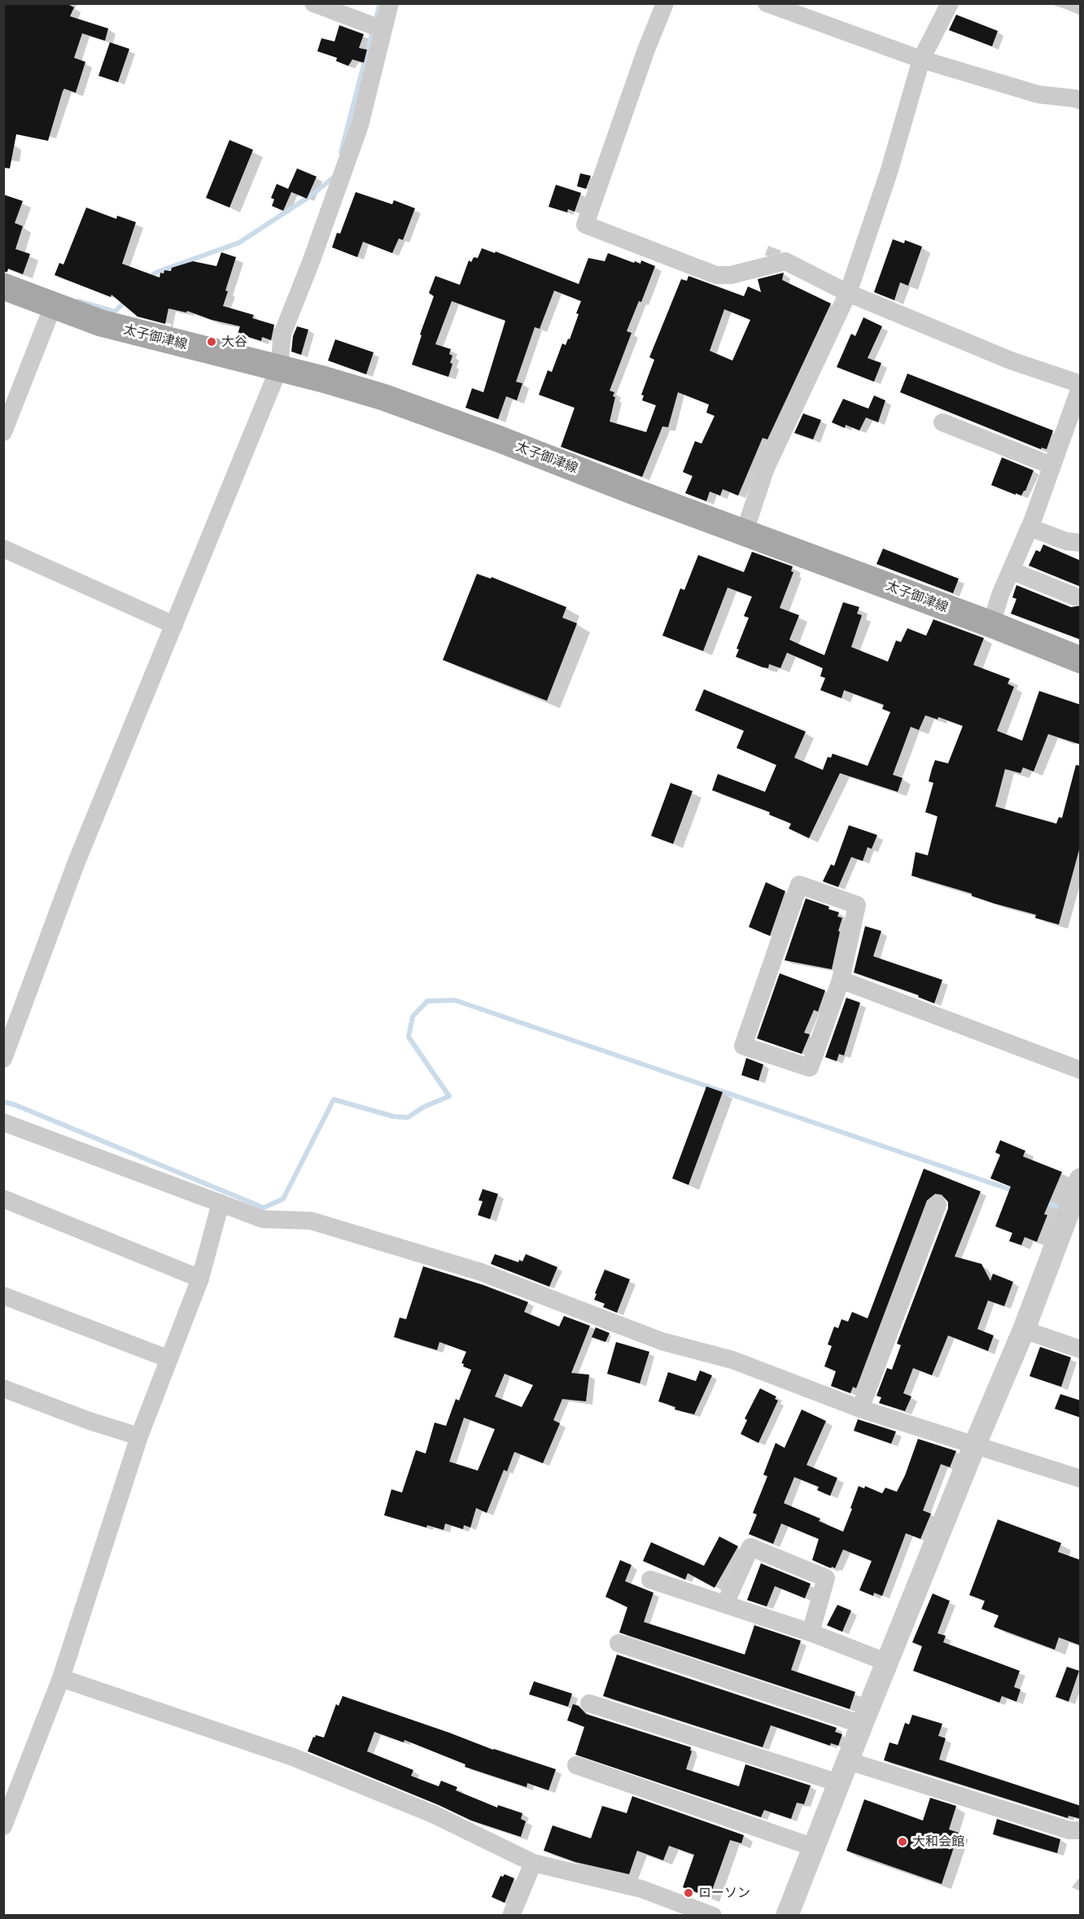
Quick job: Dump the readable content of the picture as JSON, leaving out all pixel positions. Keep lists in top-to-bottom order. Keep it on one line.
{"streets":{"main road":["太子御津線"]},"places":["大谷","大和会館","ローソン"]}
